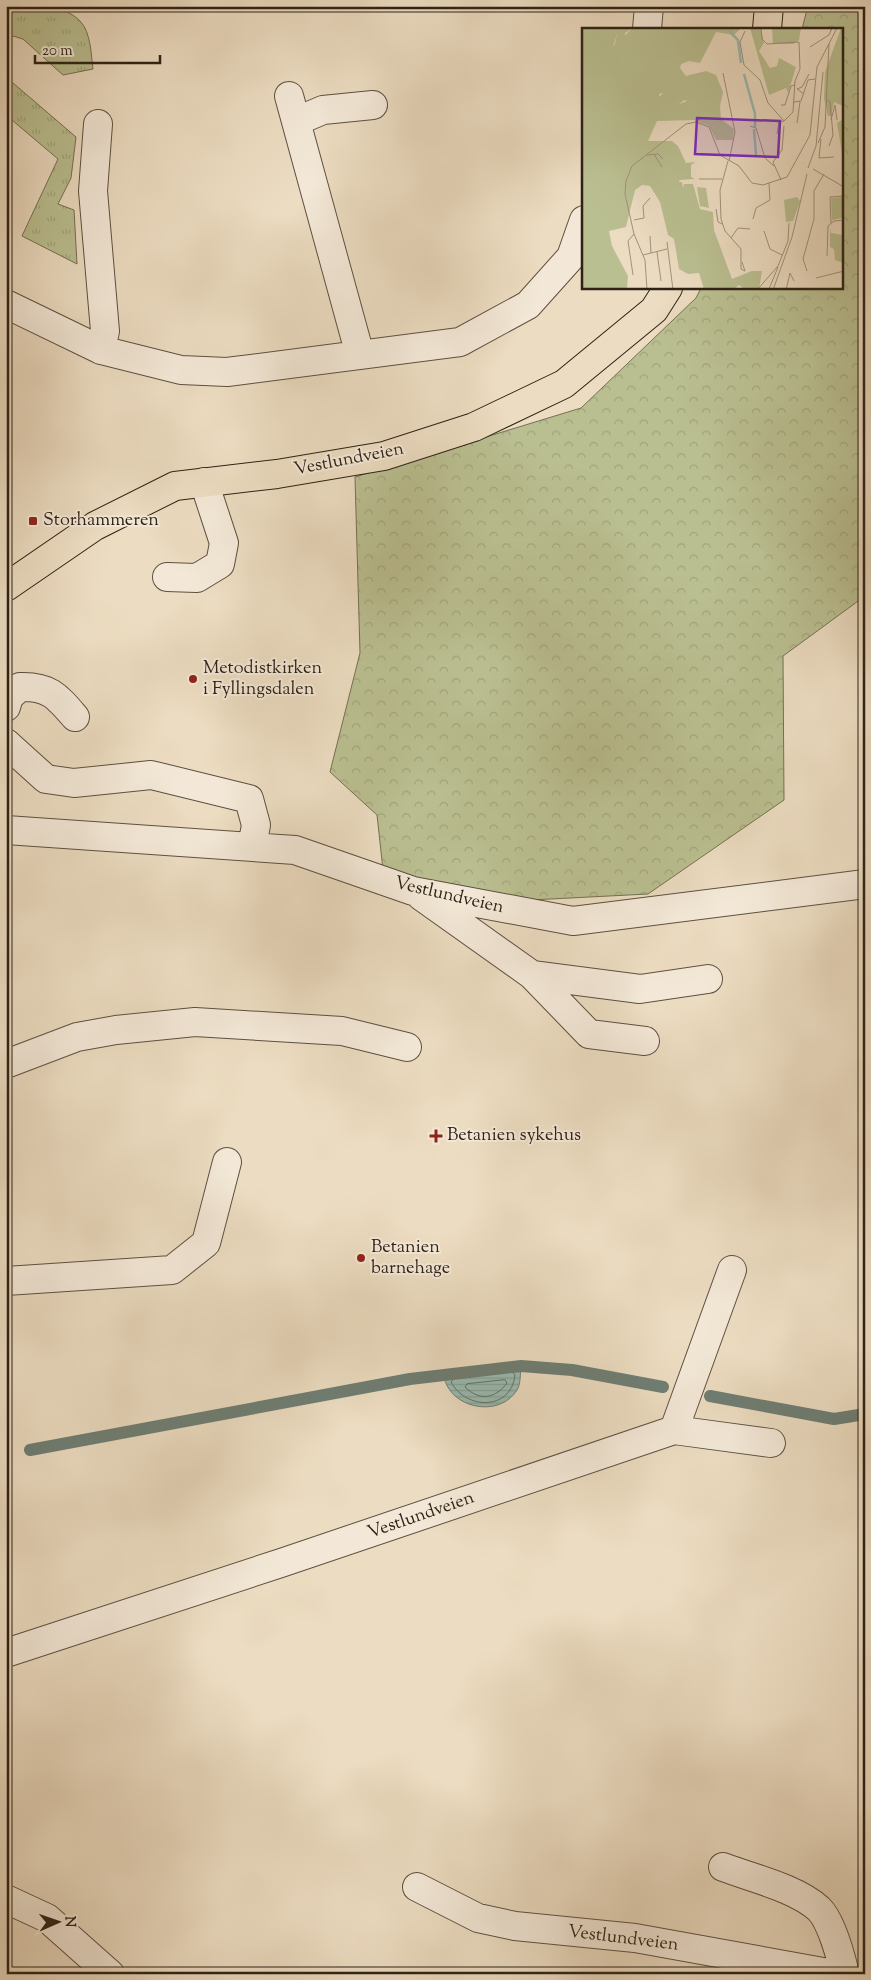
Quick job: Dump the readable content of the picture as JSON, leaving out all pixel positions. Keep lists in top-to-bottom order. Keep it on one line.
{"streets":{"main road":["Vestlundveien"]},"places":{"transit":["Storhammeren"],"other":["Metodistkirken i Fyllingsdalen","Betanien barnehage"],"health":["Betanien sykehus"]},"scale_bar":"20 m","north":"right"}
